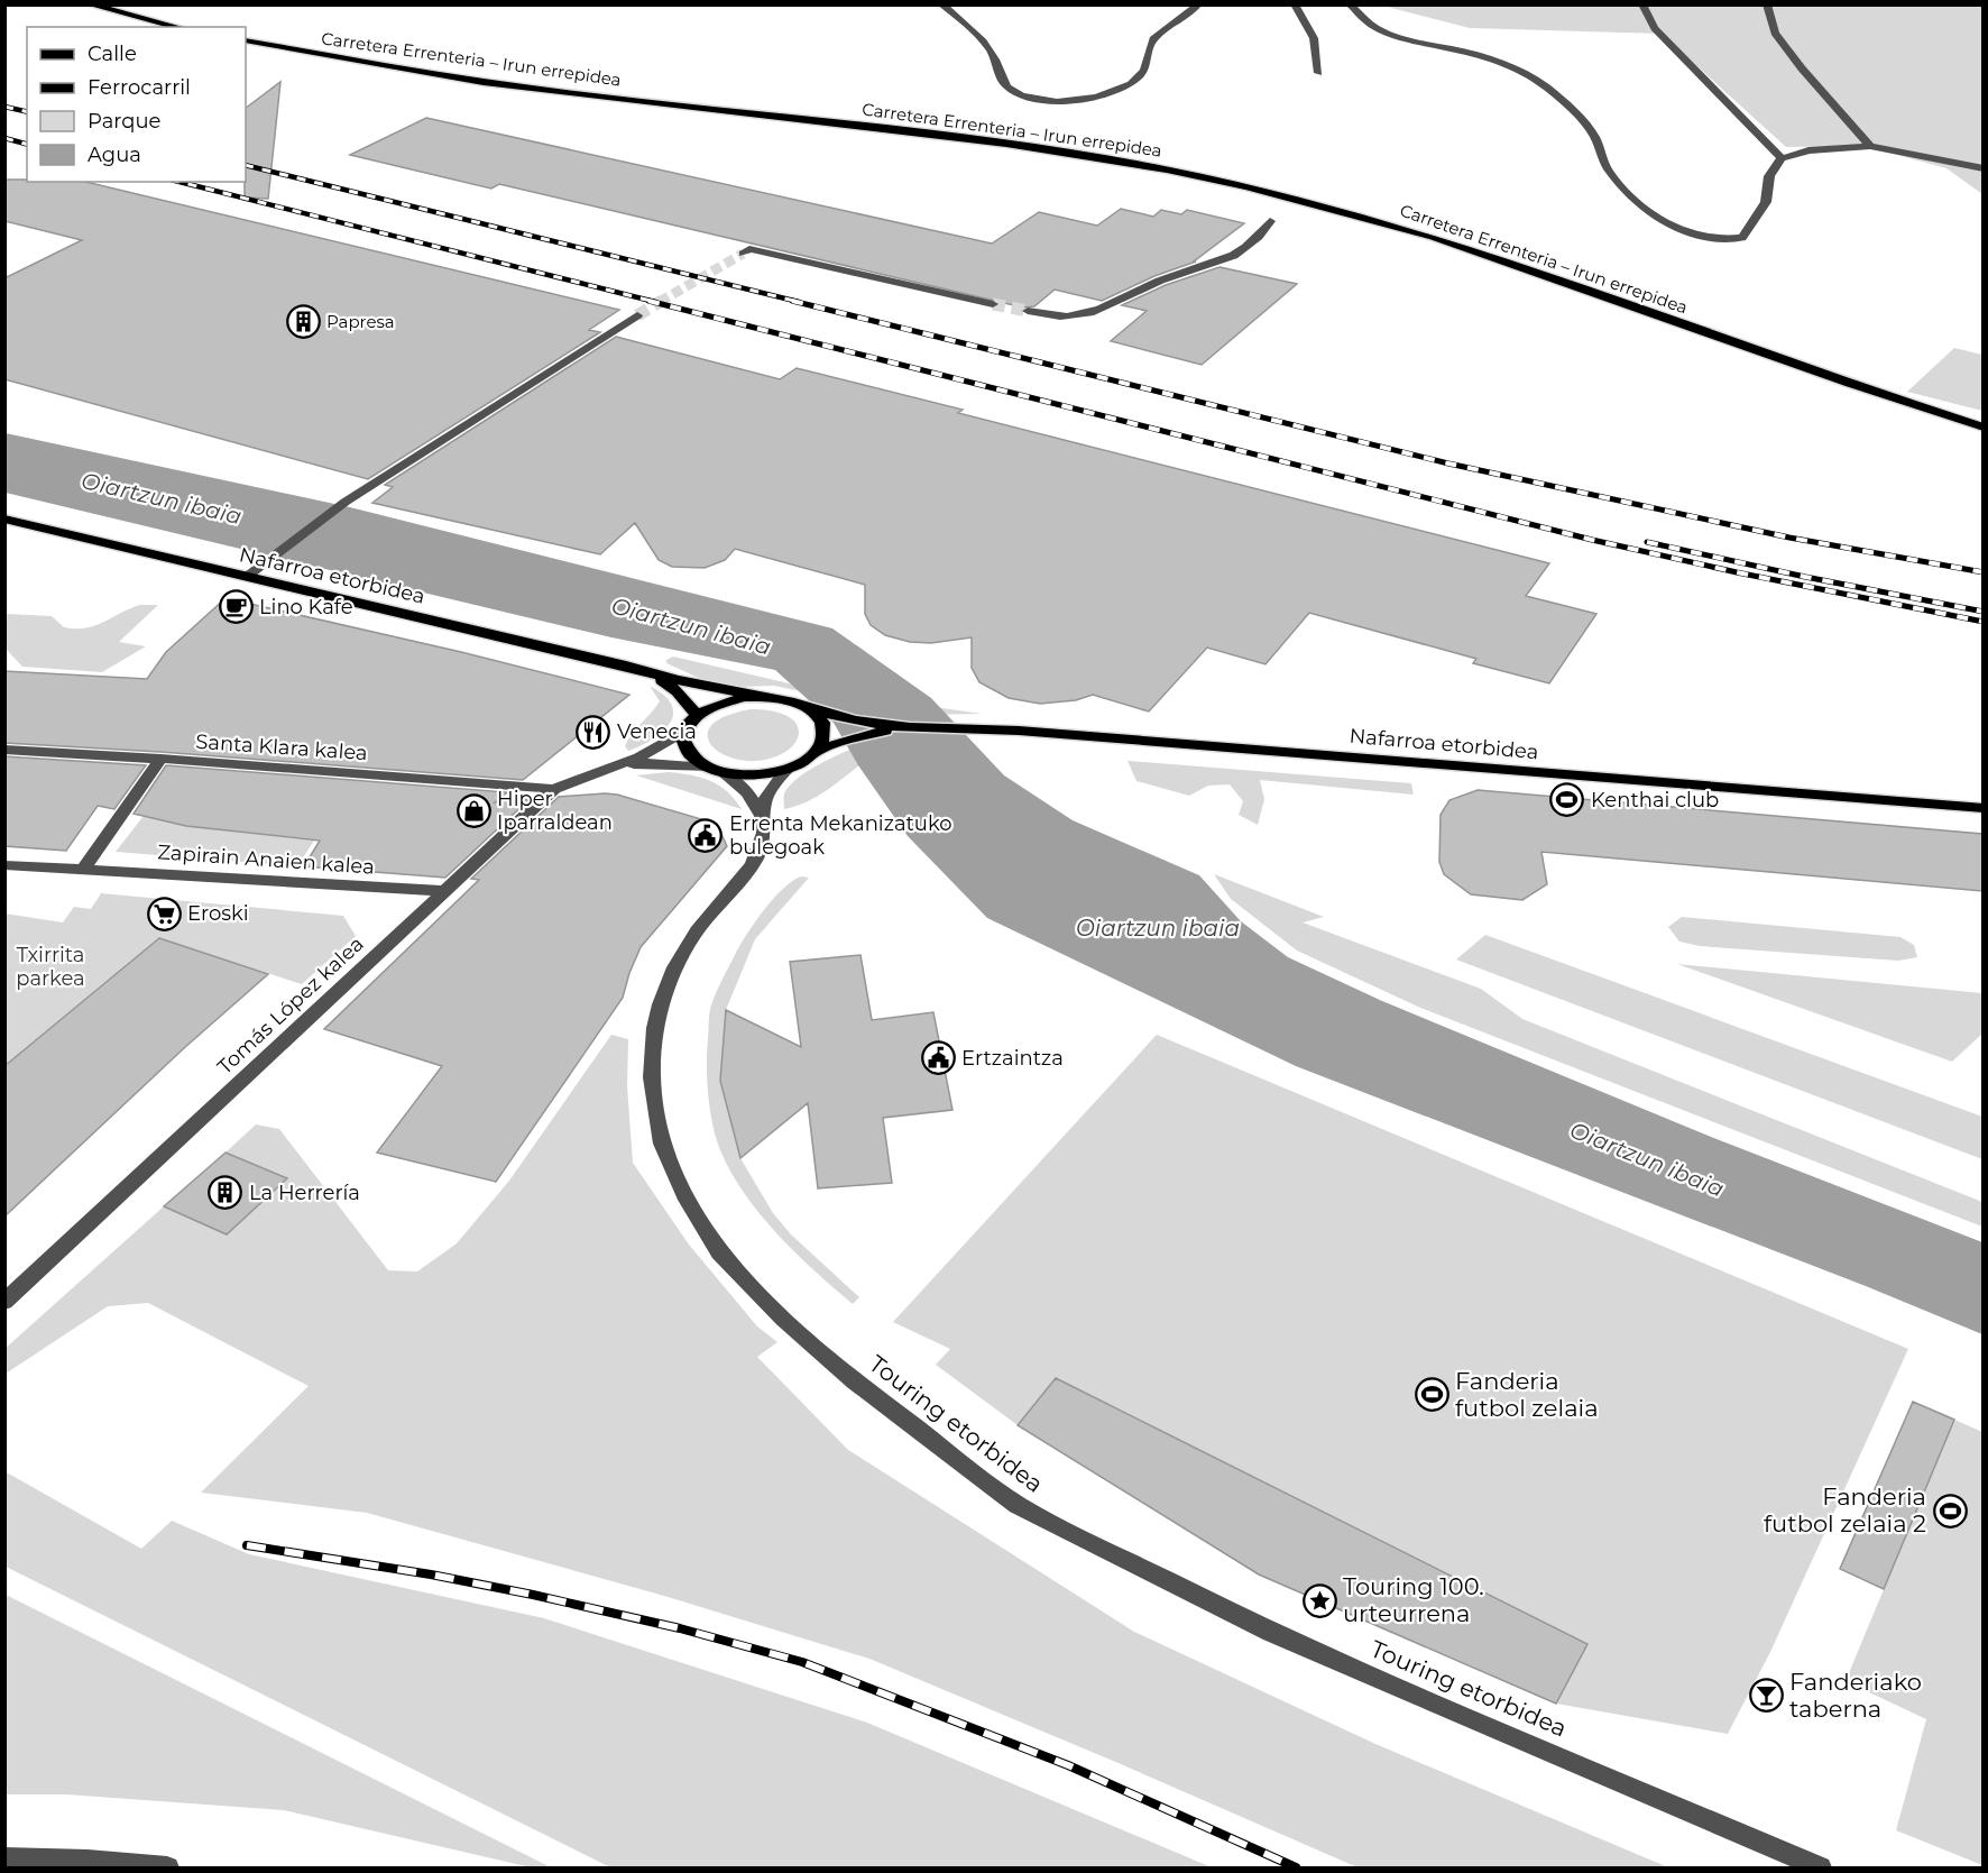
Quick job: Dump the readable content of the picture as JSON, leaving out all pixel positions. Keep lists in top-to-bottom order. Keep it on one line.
{"streets":{"main road":["Carretera Errenteria – Irun errepidea","Nafarroa etorbidea"],"street":["Santa Klara kalea","Zapirain Anaien kalea","Tomás López kalea","Touring etorbidea"]},"crossings":[["Nafarroa etorbidea","Tomás López kalea"],["Nafarroa etorbidea","Touring etorbidea"],["Santa Klara kalea","Tomás López kalea"],["Zapirain Anaien kalea","Tomás López kalea"],["Tomás López kalea","Touring etorbidea"]],"water":["Oiartzun ibaia"],"parks":["Txirrita parkea"],"places":{"building":["Papresa","La Herrería"],"cafe":["Lino Kafe"],"restaurant":["Venecia"],"sports":["Kenthai club","Fanderia futbol zelaia","Fanderia futbol zelaia 2"],"shop":["Hiper Iparraldean"],"public building":["Errenta Mekanizatuko bulegoak","Ertzaintza"],"supermarket":["Eroski"],"place":["Touring 100. urteurrena"],"bar":["Fanderiako taberna"]},"legend":["Calle","Ferrocarril","Parque","Agua"]}
